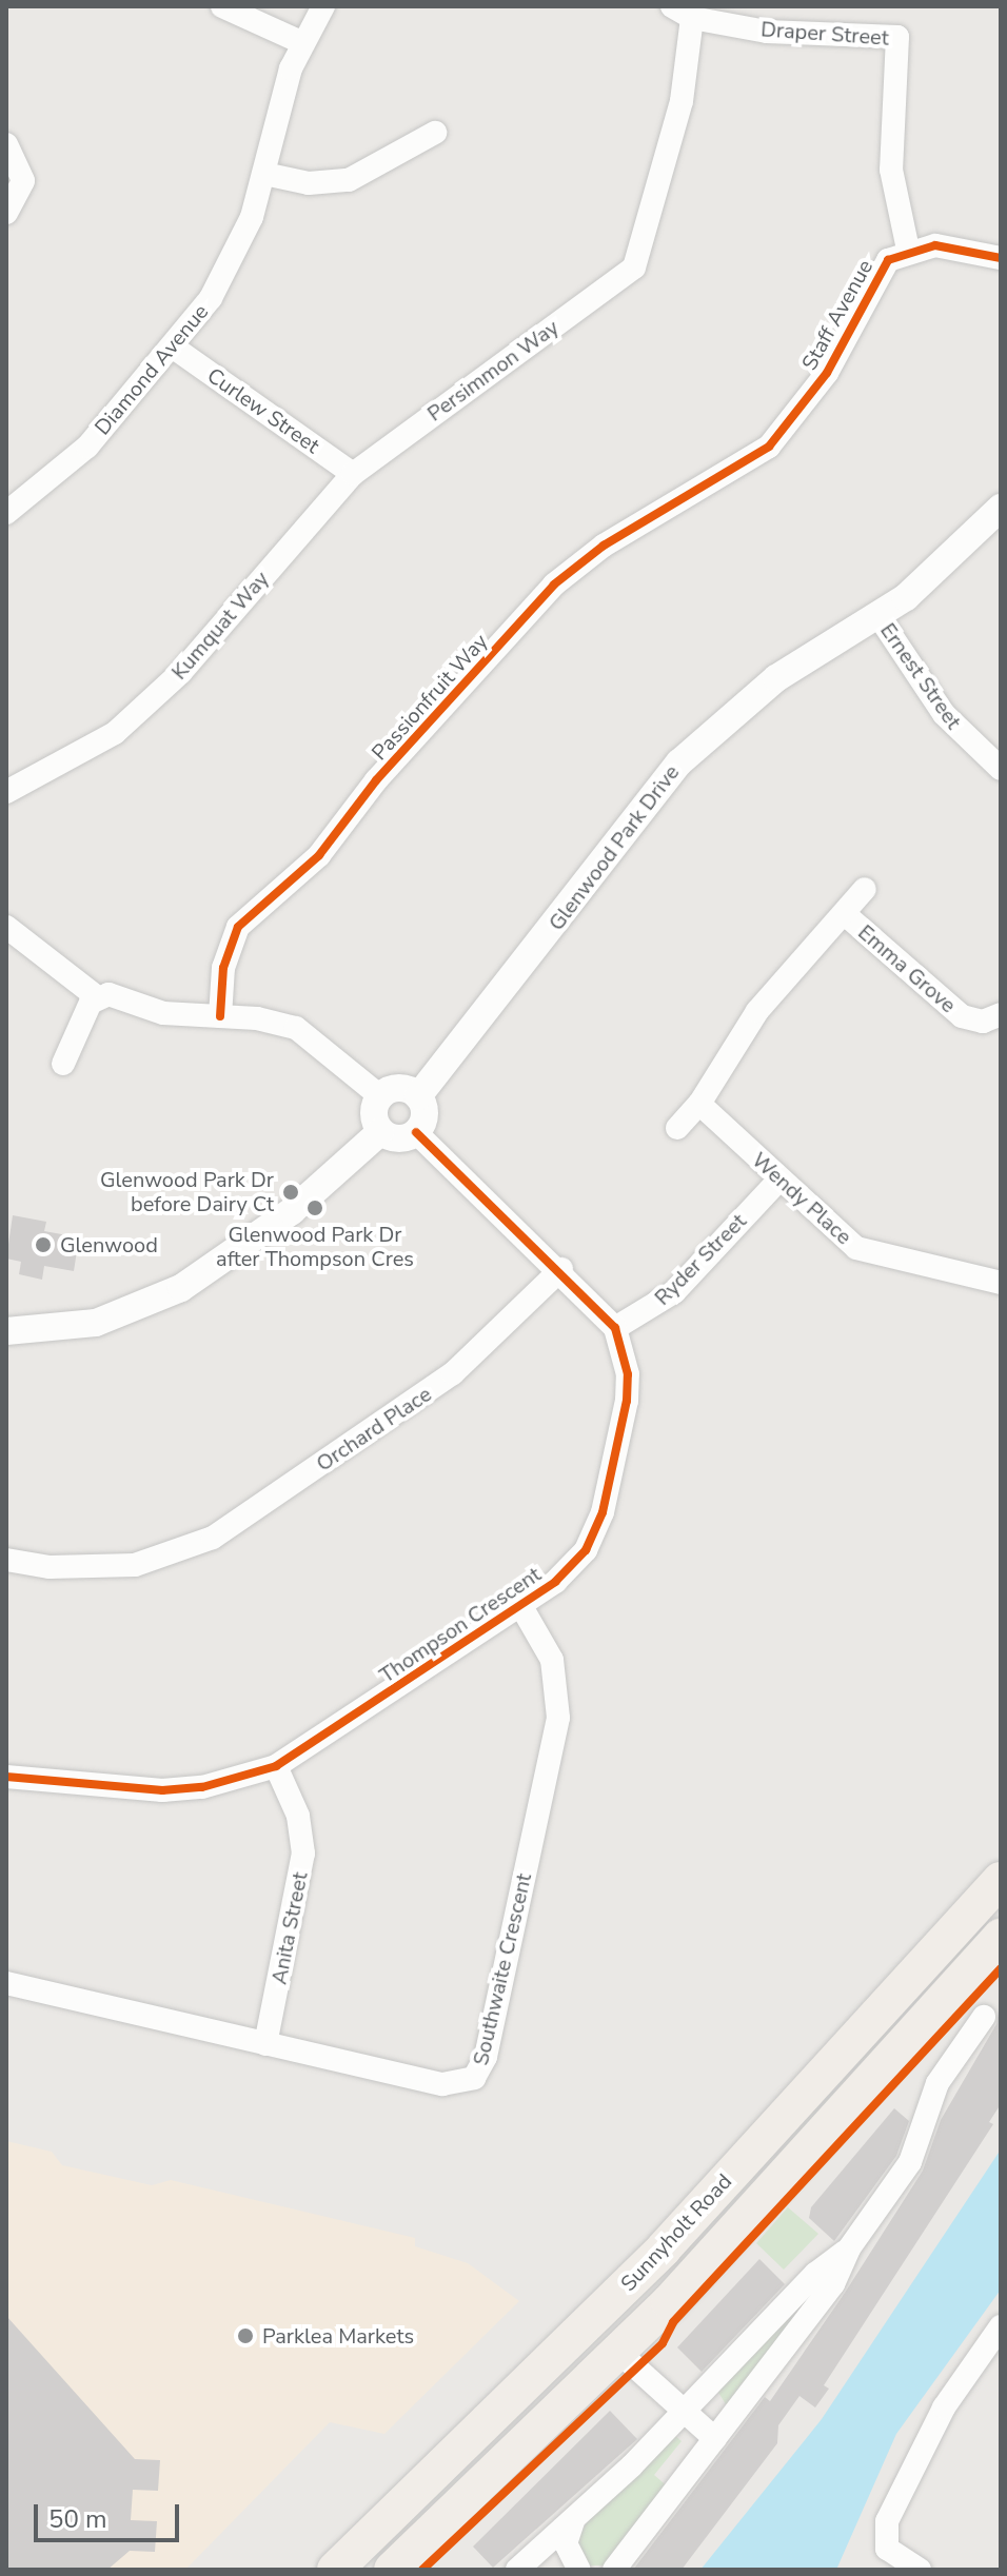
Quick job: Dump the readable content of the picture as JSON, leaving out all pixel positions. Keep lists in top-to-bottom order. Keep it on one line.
{"streets":{"main road":["Sunnyholt Road"],"street":["Draper Street","Staff Avenue","Diamond Avenue","Persimmon Way","Curlew Street","Kumquat Way","Ernest Street","Passionfruit Way","Glenwood Park Drive","Emma Grove","Wendy Place","Ryder Street","Orchard Place","Thompson Crescent","Anita Street","Southwaite Crescent"]},"crossings":[["Draper Street","Staff Avenue"],["Draper Street","Persimmon Way"],["Staff Avenue","Passionfruit Way"],["Diamond Avenue","Curlew Street"],["Persimmon Way","Curlew Street"],["Persimmon Way","Kumquat Way"],["Curlew Street","Kumquat Way"],["Ernest Street","Glenwood Park Drive"],["Wendy Place","Ryder Street"],["Ryder Street","Thompson Crescent"],["Thompson Crescent","Anita Street"],["Thompson Crescent","Southwaite Crescent"],["Anita Street","Southwaite Crescent"]],"places":["Glenwood Park Dr before Dairy Ct","Glenwood Park Dr after Thompson Cres","Glenwood","Parklea Markets"],"scale_bar":"50 m"}
